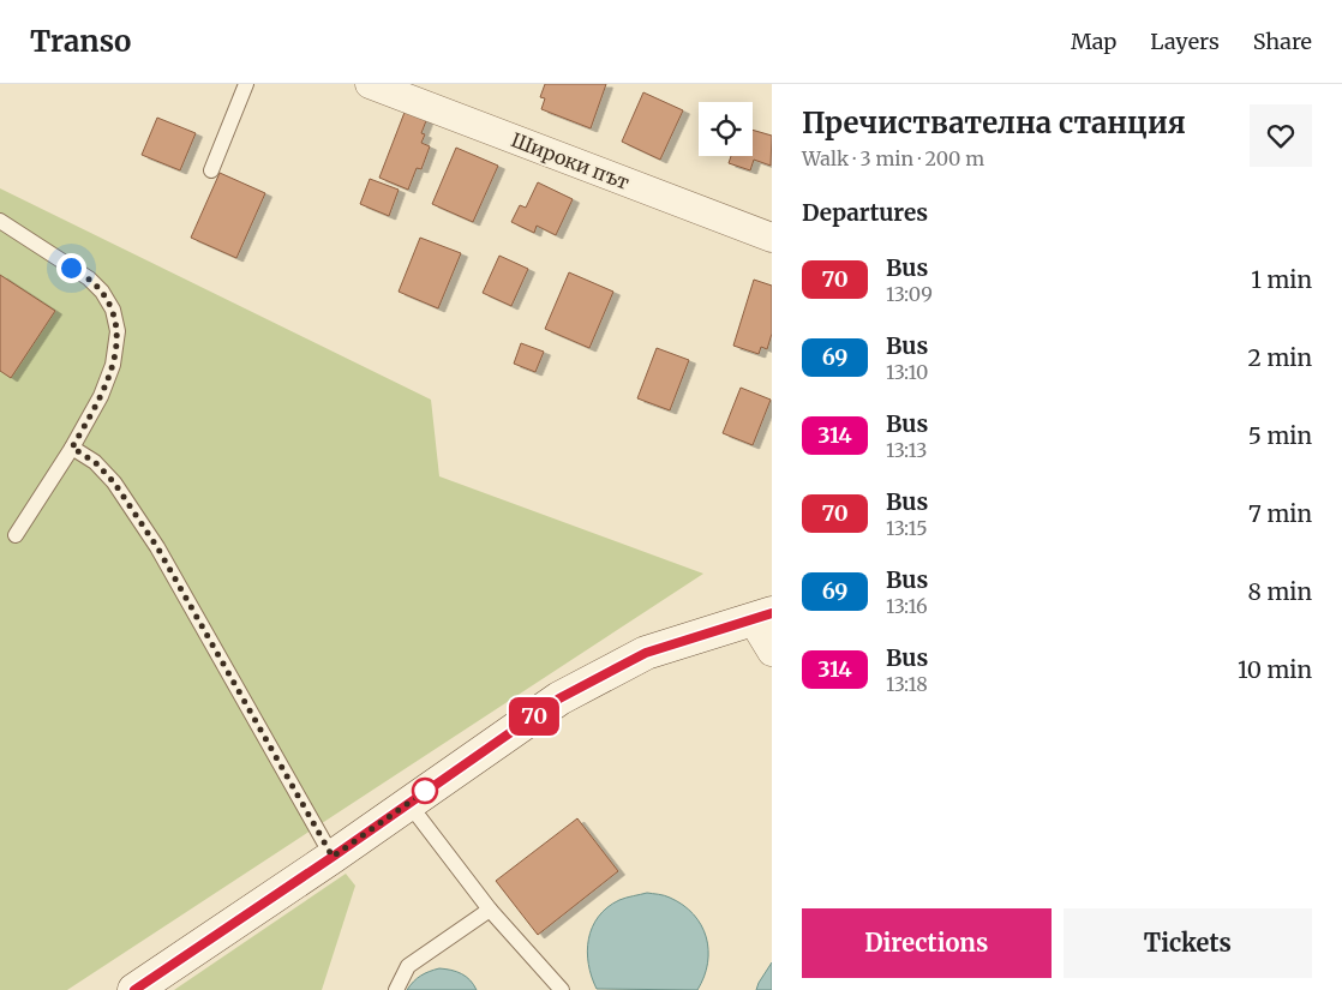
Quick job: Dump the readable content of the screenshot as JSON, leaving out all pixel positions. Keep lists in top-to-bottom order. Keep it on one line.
{"streets":{"street":["Широки път"]},"lines":["bus line 70"],"page":{"header":"Transo","nav":["Map","Layers","Share"],"on_map":"70","heading":[["Пречиствателна станция","Walk · 3 min · 200 m"],"Departures"],"list":[{"mark":"70","name":"Bus","note":"13:09","value":"1 min"},{"mark":"69","name":"Bus","note":"13:10","value":"2 min"},{"mark":"314","name":"Bus","note":"13:13","value":"5 min"},{"mark":"70","name":"Bus","note":"13:15","value":"7 min"},{"mark":"69","name":"Bus","note":"13:16","value":"8 min"},{"mark":"314","name":"Bus","note":"13:18","value":"10 min"}],"buttons":["Directions","Tickets"]}}
